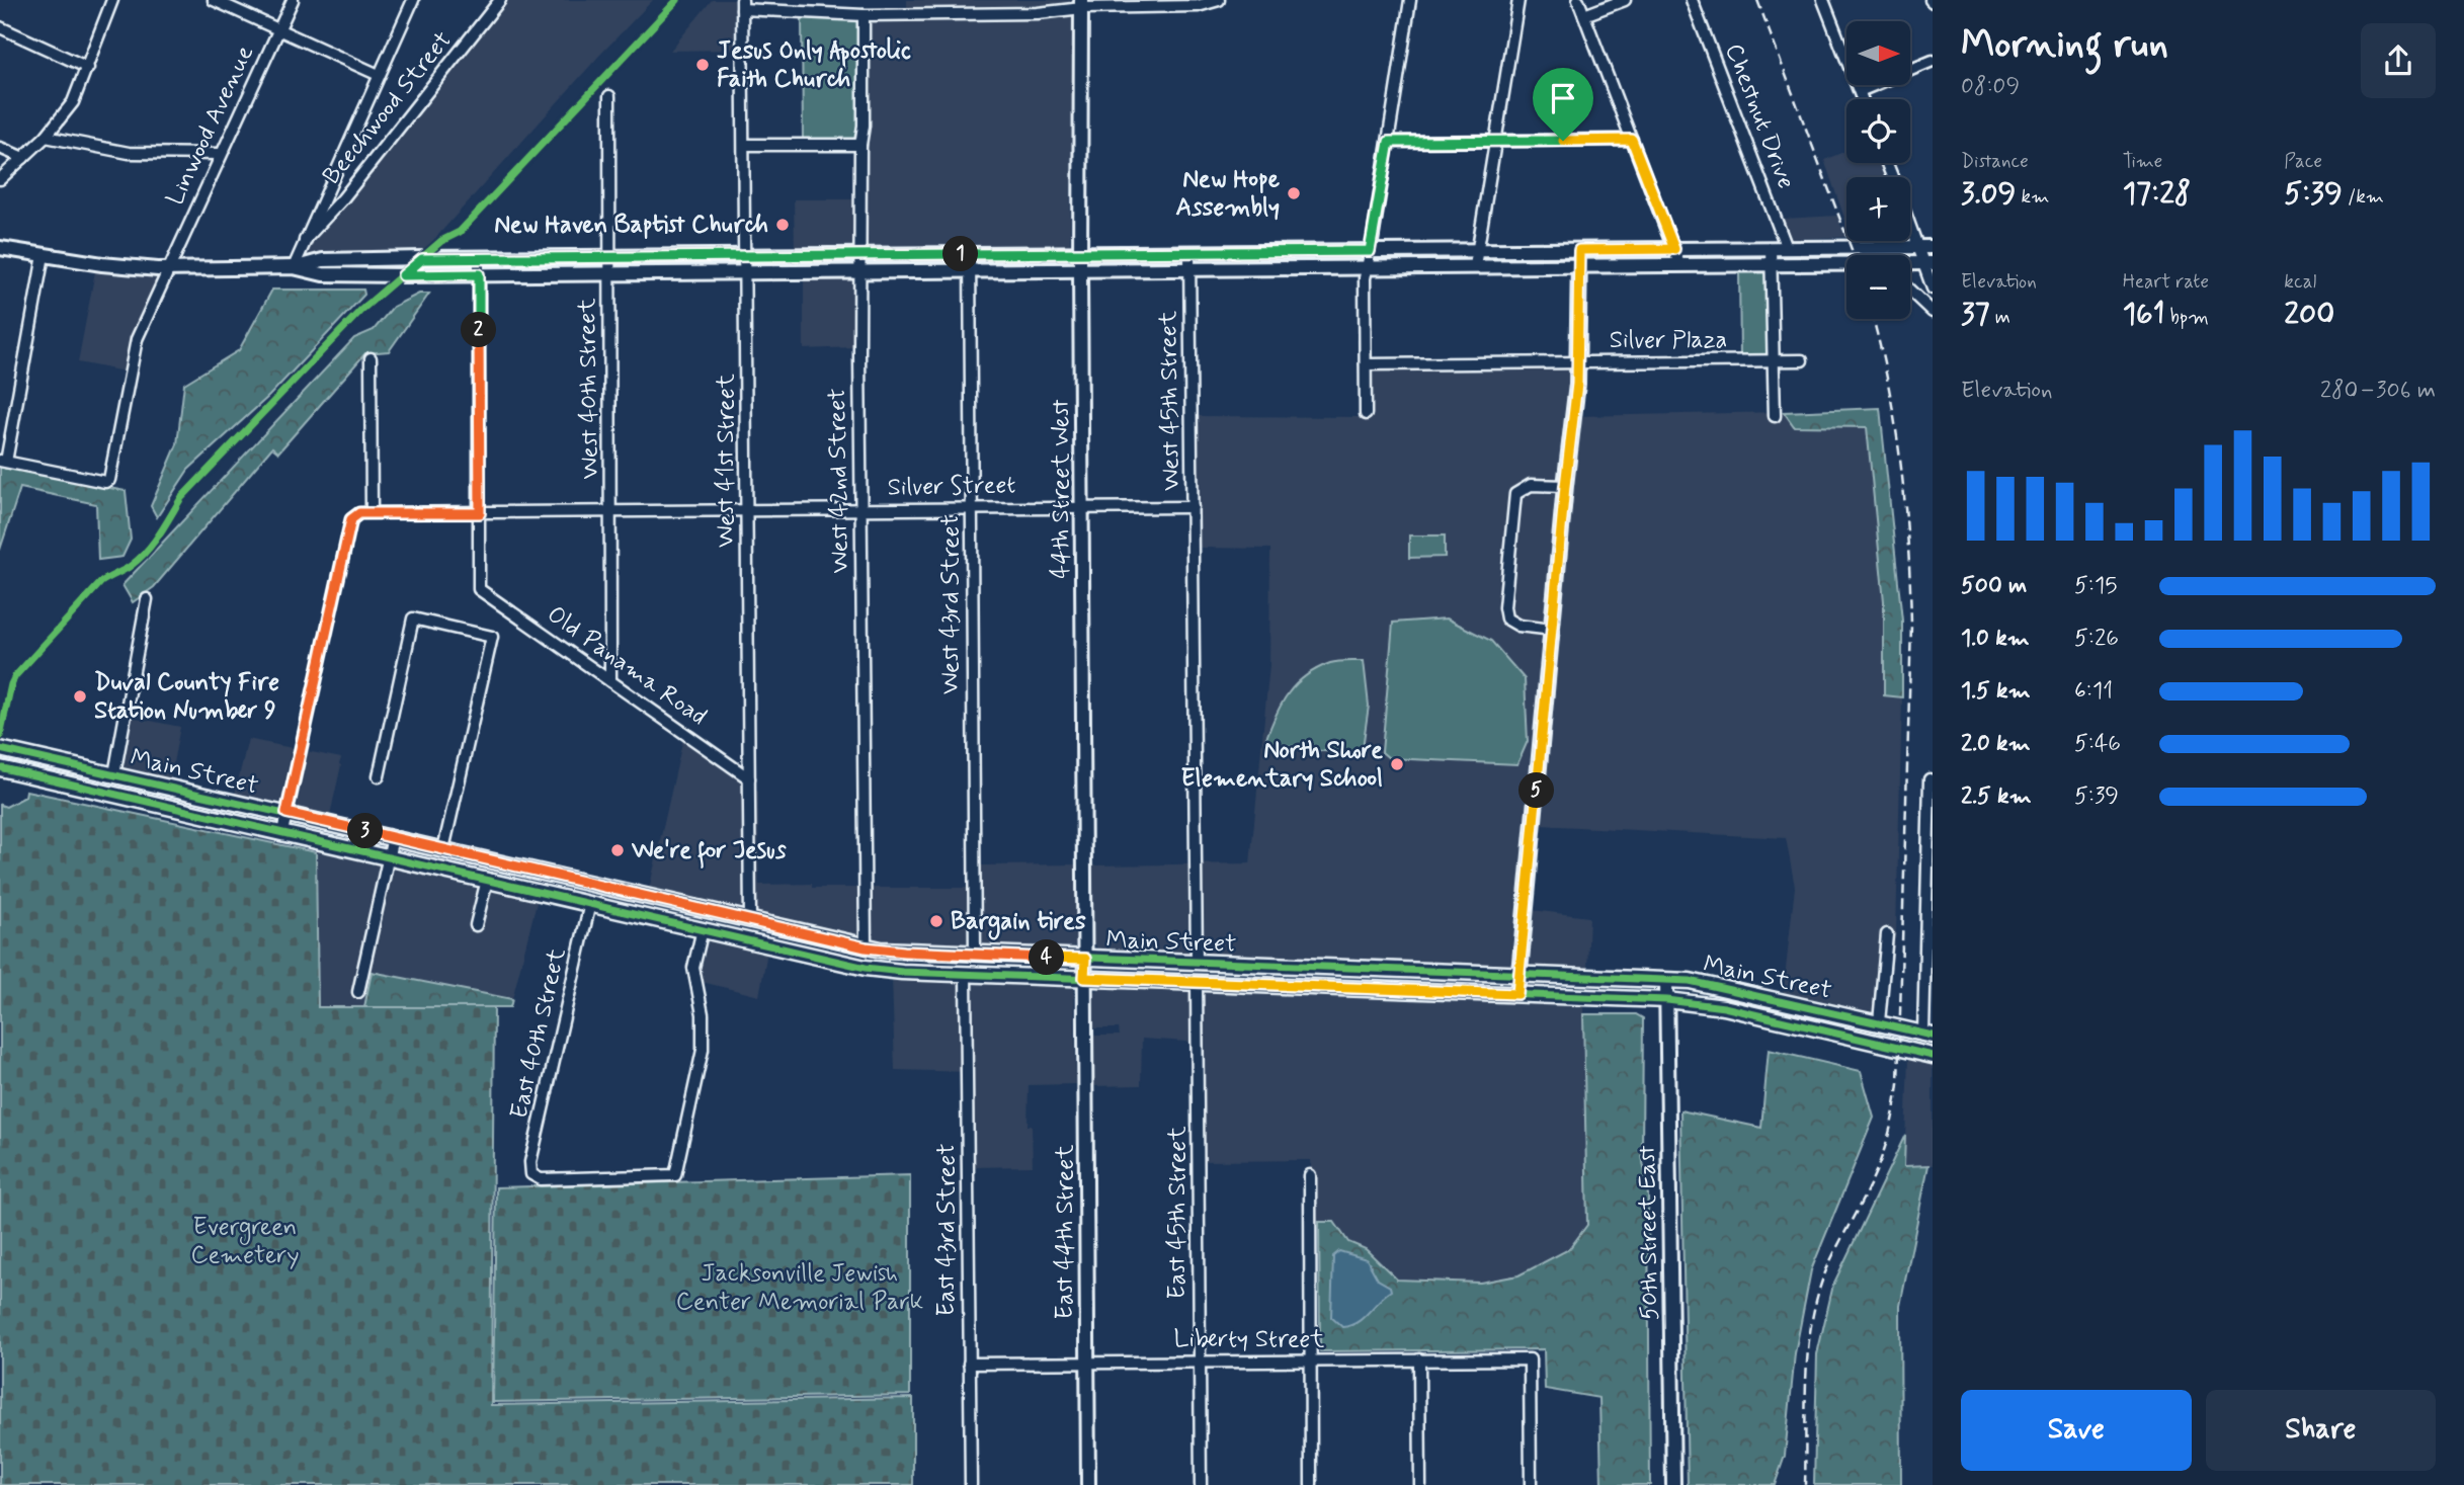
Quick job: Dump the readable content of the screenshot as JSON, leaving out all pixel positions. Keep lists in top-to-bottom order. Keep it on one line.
{"streets":{"main road":["Main Street"],"street":["Beechwood Street","Chestnut Drive","Linwood Avenue","Silver Plaza","West 40th Street","West 45th Street","West 41st Street","West 42nd Street","Silver Street","44th Street West","West 43rd Street","Old Panama Road","East 40th Street","East 45th Street","East 43rd Street","East 44th Street","50th Street East","Liberty Street"]},"crossings":[["West 40th Street","Silver Street"],["West 40th Street","Old Panama Road"],["West 45th Street","Silver Street"],["West 45th Street","Main Street"],["West 41st Street","Silver Street"],["West 41st Street","Old Panama Road"],["West 41st Street","Main Street"],["West 42nd Street","Silver Street"],["West 42nd Street","Main Street"],["Silver Street","44th Street West"],["Silver Street","West 43rd Street"],["Silver Street","Old Panama Road"],["44th Street West","Main Street"],["44th Street West","East 44th Street"],["West 43rd Street","Main Street"],["Main Street","East 40th Street"],["Main Street","East 45th Street"],["Main Street","East 43rd Street"],["Main Street","East 44th Street"],["Main Street","50th Street East"],["East 45th Street","Liberty Street"],["East 43rd Street","Liberty Street"],["East 44th Street","Liberty Street"]],"parks":["Evergreen Cemetery","Jacksonville Jewish Center Memorial Park"],"places":["Jesus Only Apostolic Faith Church","New Hope Assembly","New Haven Baptist Church","Duval County Fire Station Number 9","North Shore Elementary School","We're for Jesus","Bargain tires"],"north":"right","page":{"heading":["Morning run","08:09"],"map_buttons":["+","−"],"stats":[["Distance","3.09 km"],["Time","17:28"],["Pace","5:39 /km"],["Elevation","37 m"],["Heart rate","161 bpm"],["kcal","200"]],"pins":["1","2","5","3","4"],"chart":["Elevation","280–306 m"],"list":[{"name":"500 m","note":"5:15"},{"name":"1.0 km","note":"5:26"},{"name":"1.5 km","note":"6:11"},{"name":"2.0 km","note":"5:46"},{"name":"2.5 km","note":"5:39"}],"buttons":["Save","Share"]}}
